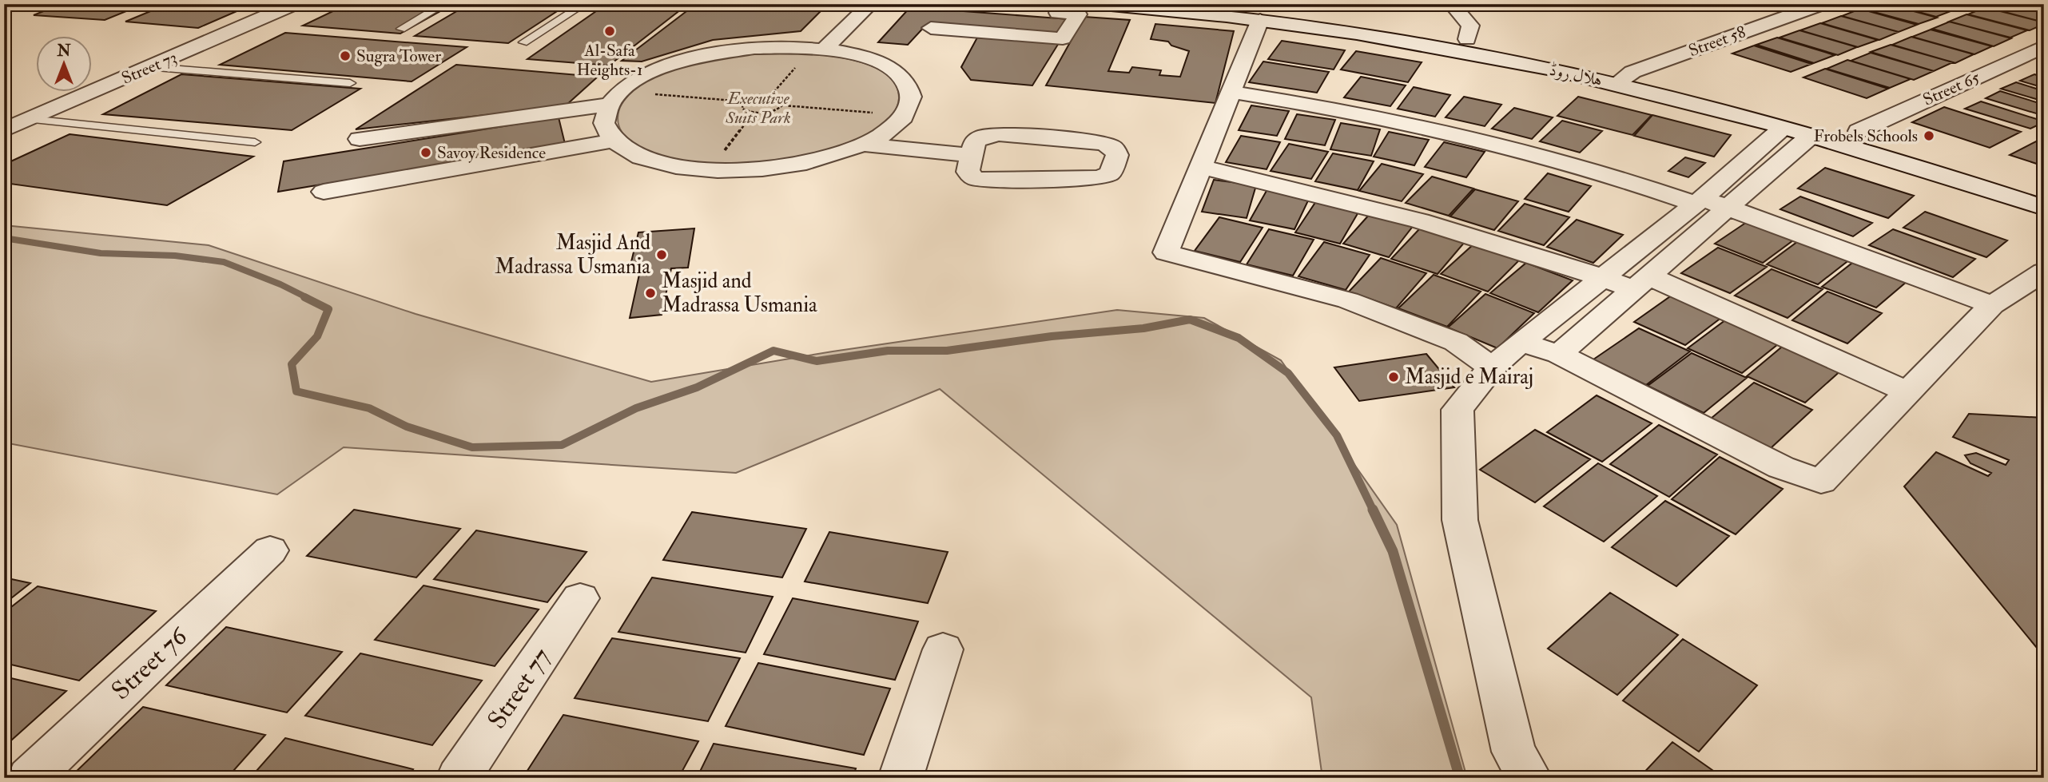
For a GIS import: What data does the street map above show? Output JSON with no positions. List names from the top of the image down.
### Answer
{
  "streets": {
    "street": [
      "Street 58",
      "Street 73",
      "ہلال روڈ",
      "Street 65",
      "Street 76",
      "Street 77"
    ]
  },
  "crossings": [
    ["Street 58", "ہلال روڈ"],
    ["ہلال روڈ", "Street 65"]
  ],
  "parks": ["Executive Suits Park"],
  "places": [
    "Al-Safa Heights-1",
    "Sugra Tower",
    "Frobels Schools",
    "Savoy Residence",
    "Masjid And Madrassa Usmania",
    "Masjid and Madrassa Usmania",
    "Masjid e Mairaj"
  ],
  "north": "top"
}
